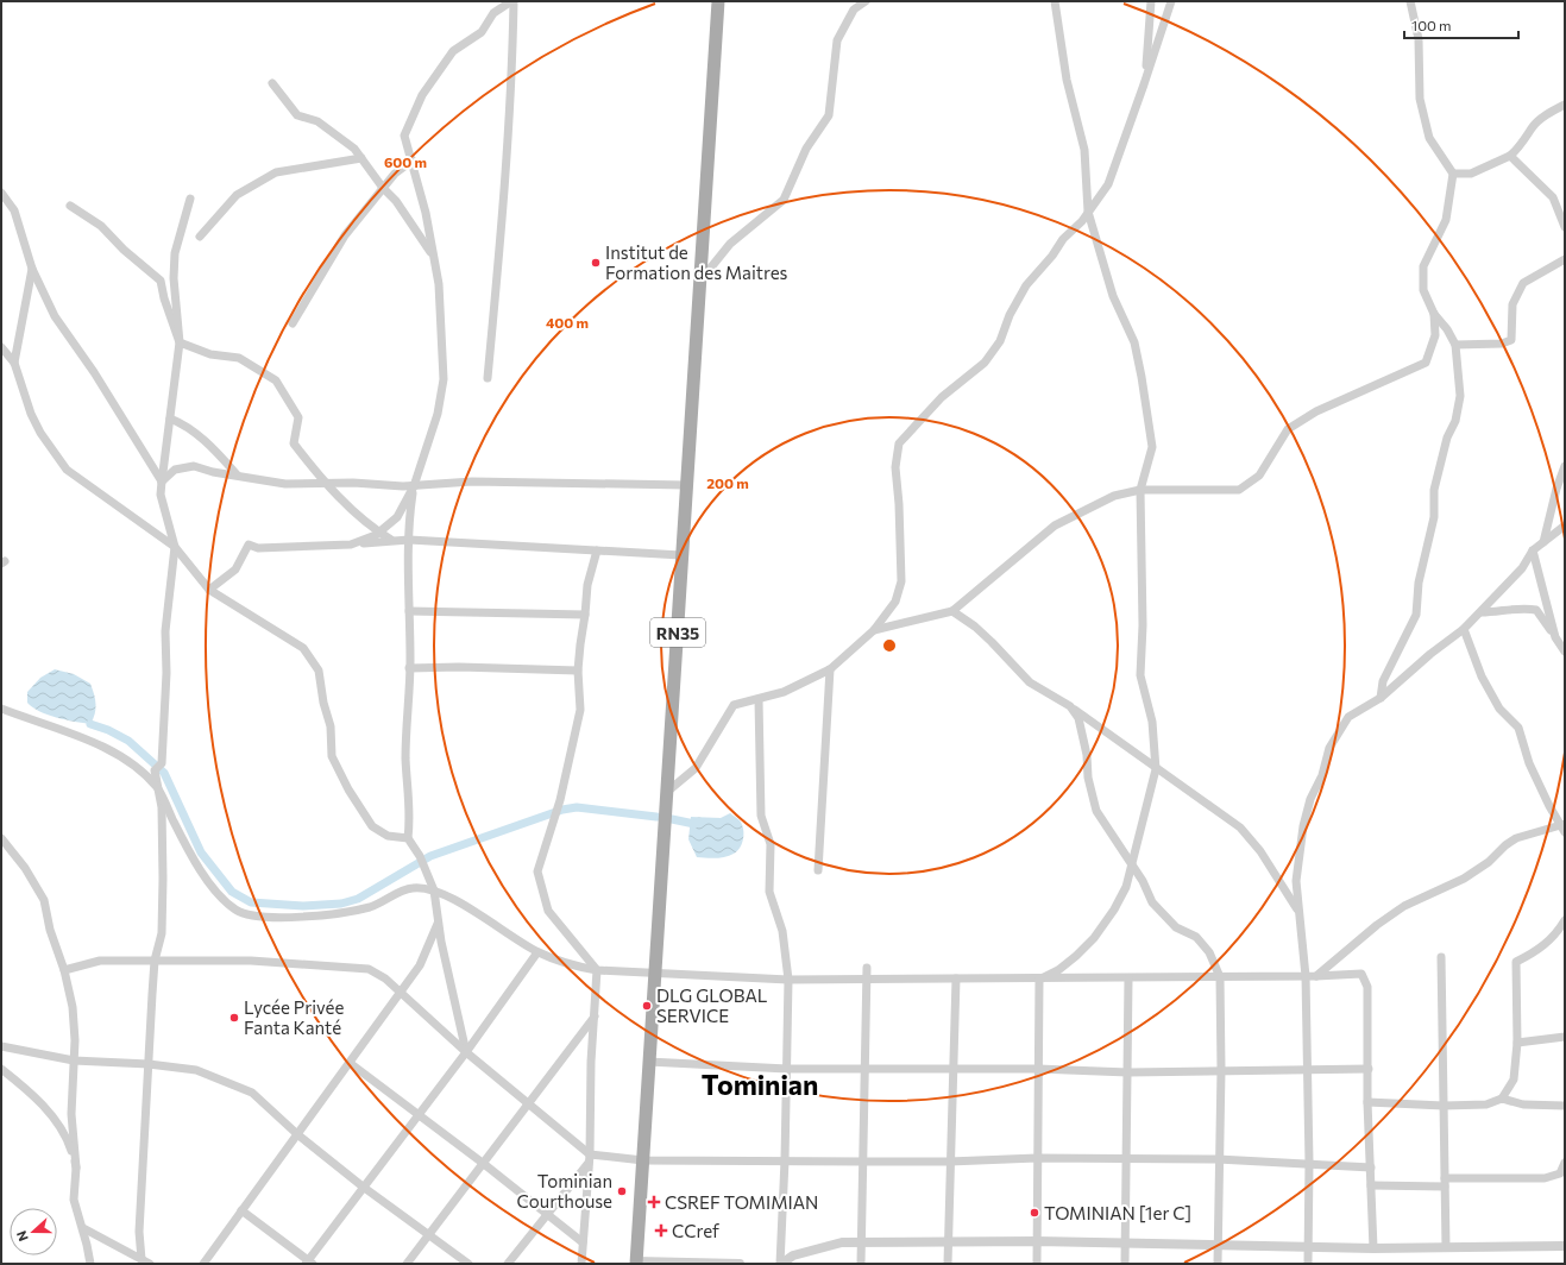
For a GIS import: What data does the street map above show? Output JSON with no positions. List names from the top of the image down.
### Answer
{
  "streets": {
    "main road": ["RN35"]
  },
  "districts": ["Tominian"],
  "places": {
    "other": [
      "Institut de Formation des Maitres",
      "DLG GLOBAL SERVICE",
      "Lycée Privée Fanta Kanté",
      "Tominian Courthouse",
      "TOMINIAN [1er C]"
    ],
    "health": ["CSREF TOMIMIAN", "CCref"]
  },
  "scale_bar": "100 m",
  "north": "left",
  "rings": ["600 m", "400 m", "200 m"]
}
